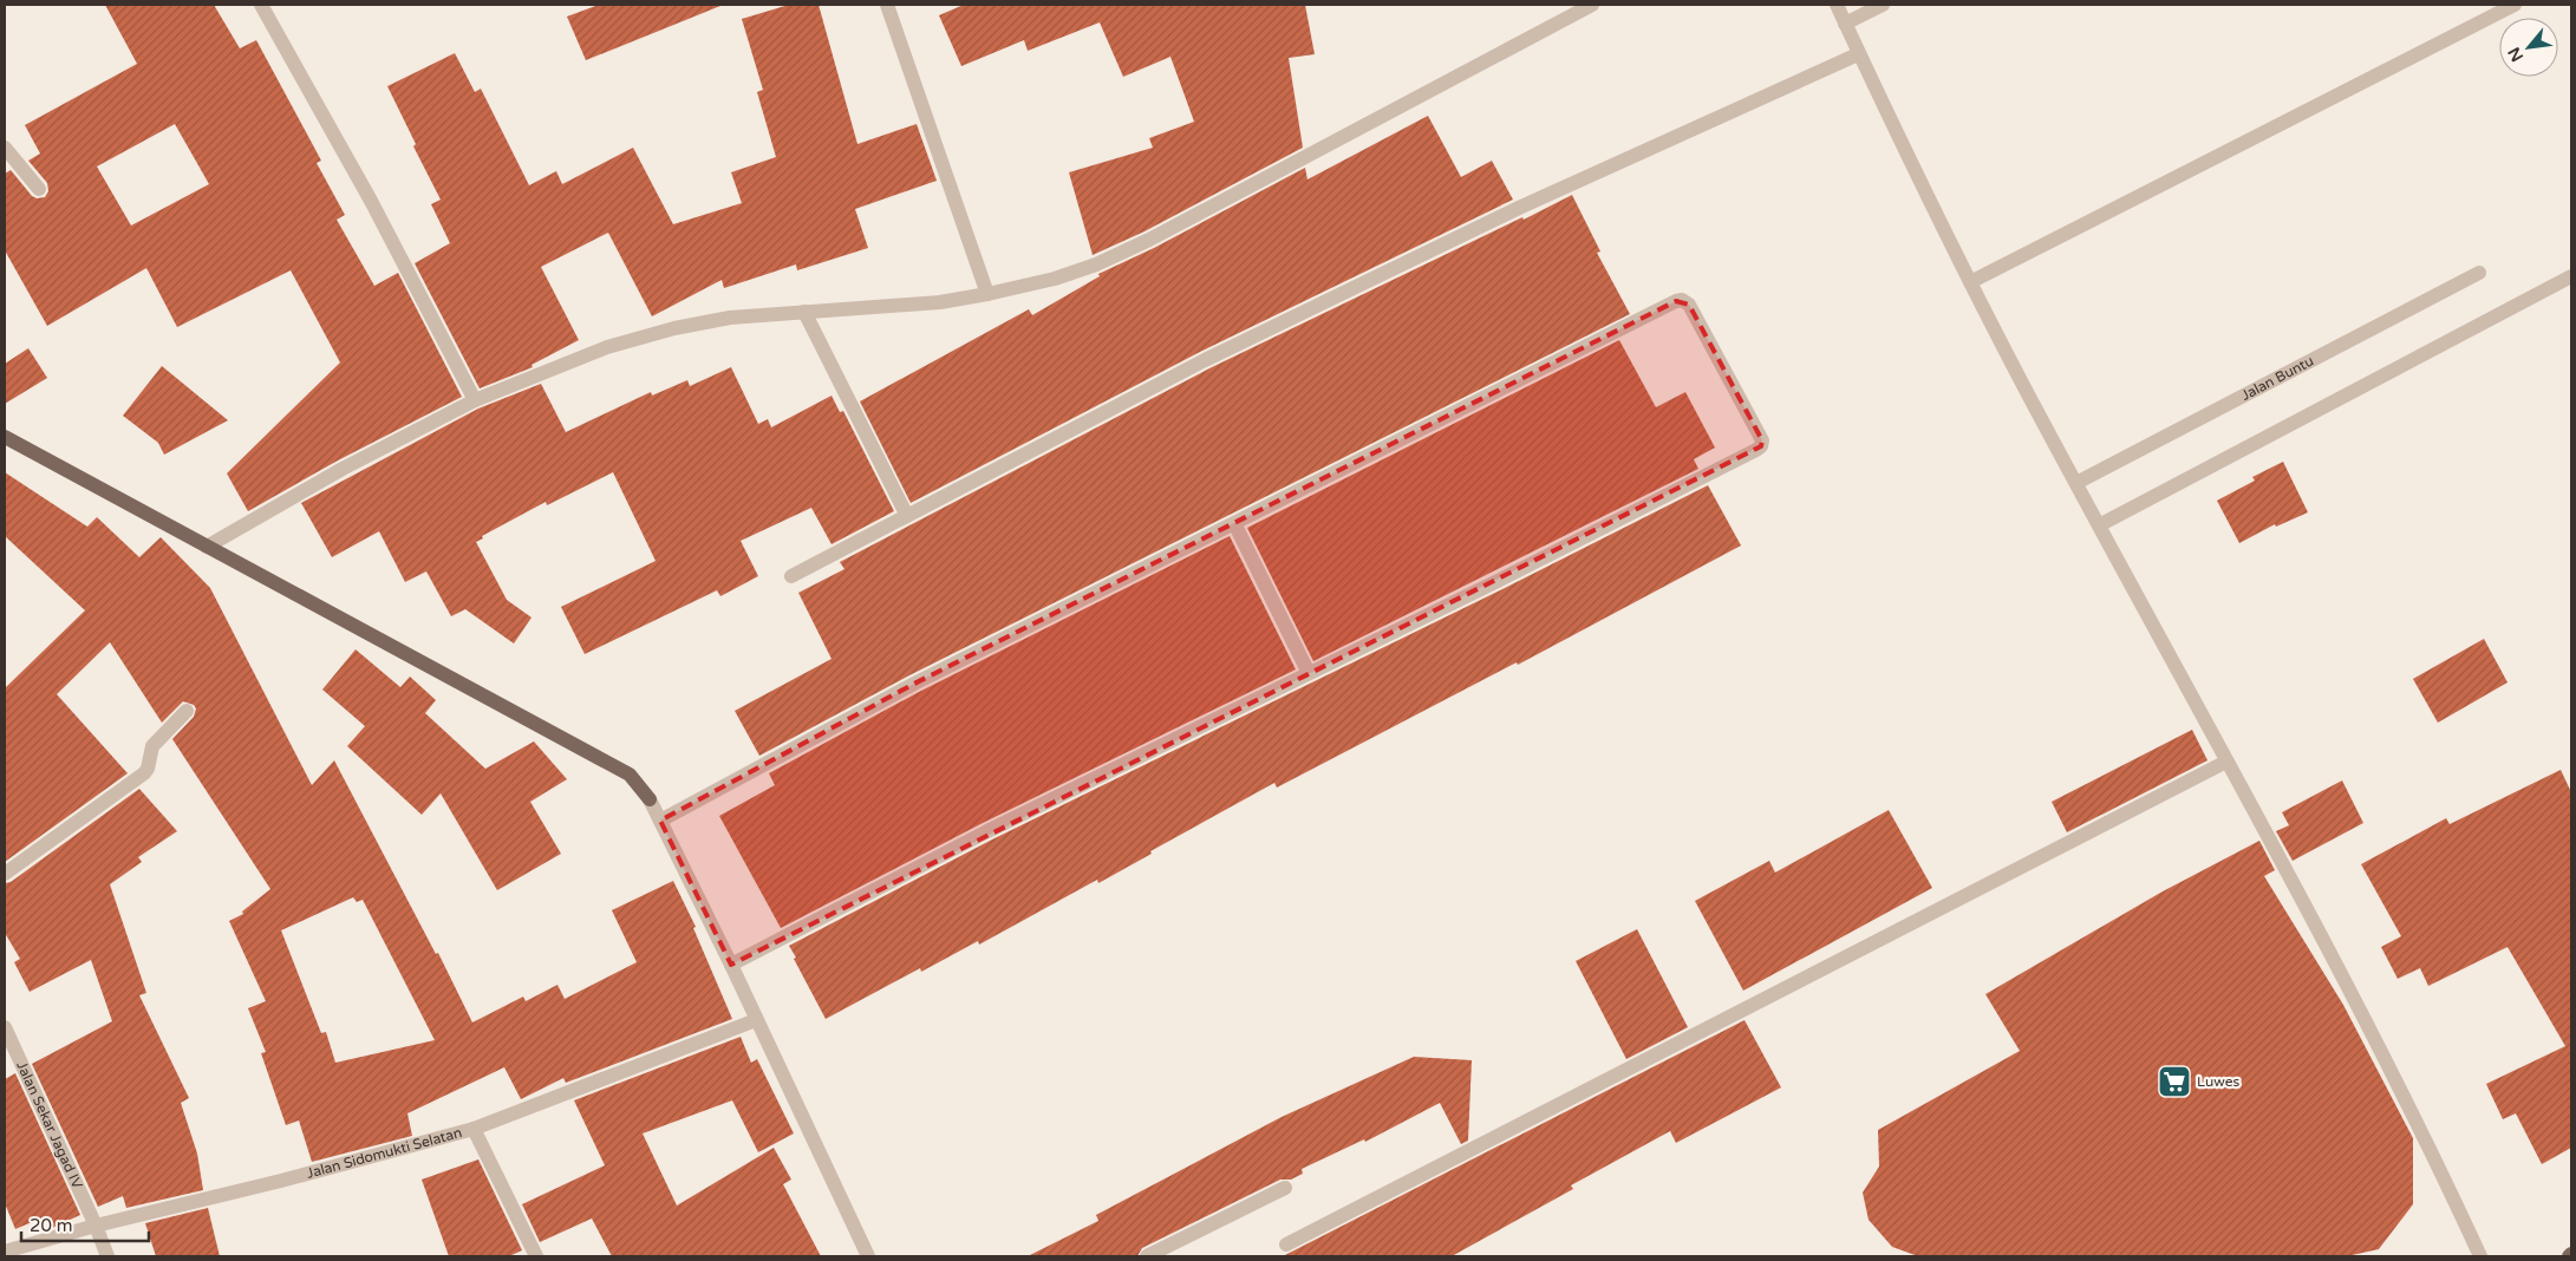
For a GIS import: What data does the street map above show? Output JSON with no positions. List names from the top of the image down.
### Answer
{
  "streets": {
    "street": ["Jalan Buntu", "Jalan Sekar Jagad IV", "Jalan Sidomukti Selatan"]
  },
  "crossings": [
    ["Jalan Sekar Jagad IV", "Jalan Sidomukti Selatan"]
  ],
  "places": {
    "supermarket": ["Luwes"]
  },
  "scale_bar": "20 m",
  "north": "bottom left"
}
